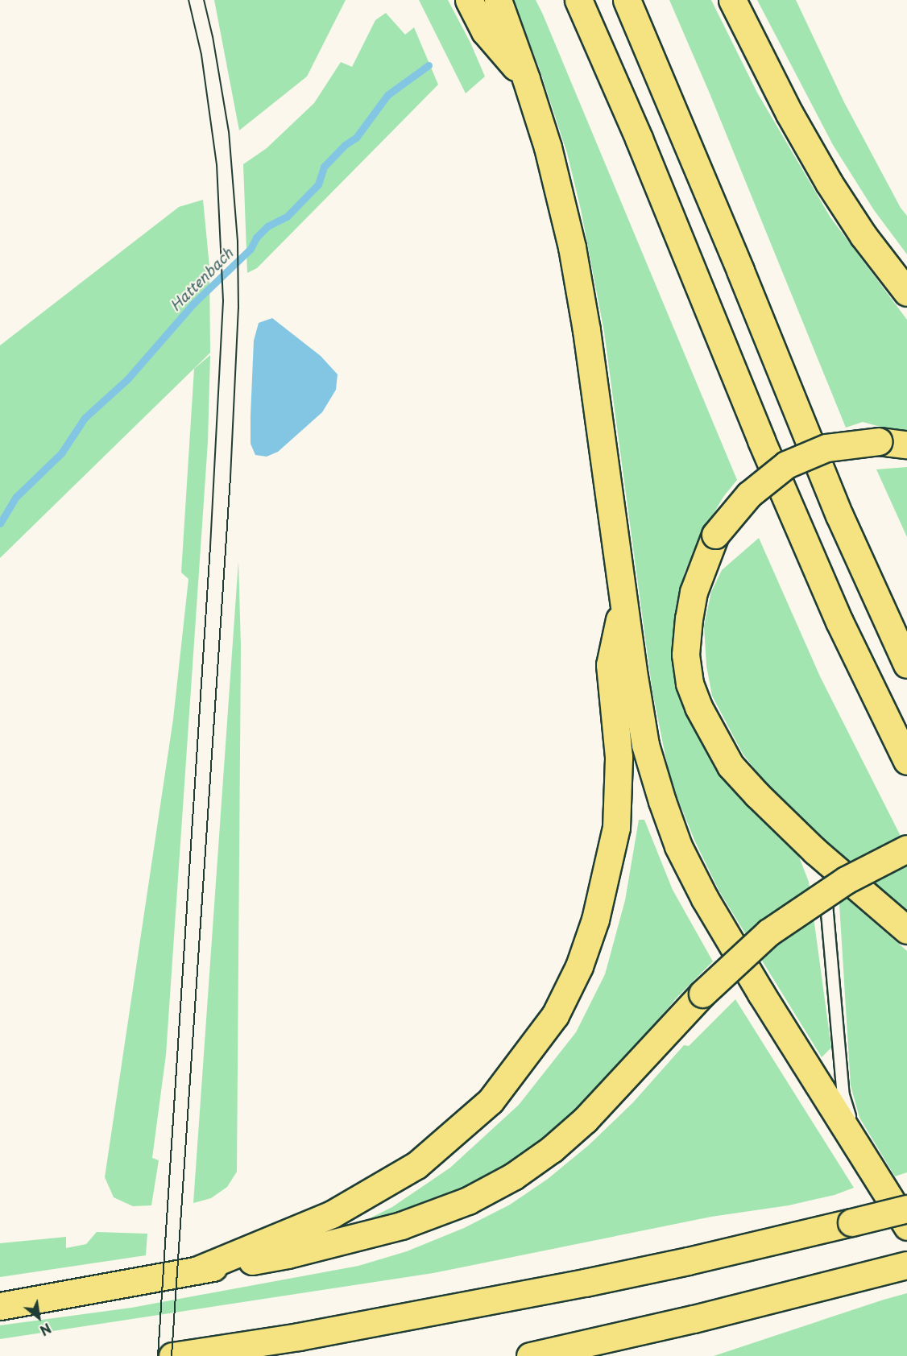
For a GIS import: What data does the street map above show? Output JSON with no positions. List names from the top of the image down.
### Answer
{
  "water": ["Hattenbach"],
  "north": "bottom right"
}
